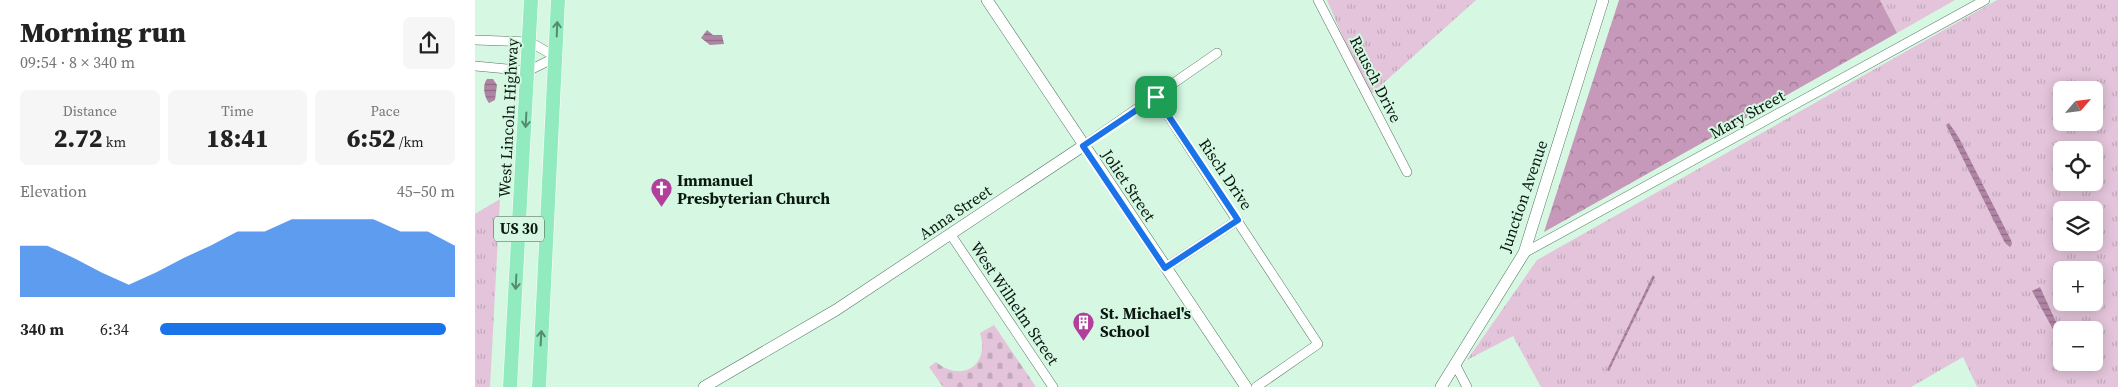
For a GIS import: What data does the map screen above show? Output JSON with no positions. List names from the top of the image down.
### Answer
{
  "streets": {
    "main road": ["West Lincoln Highway", "US 30"],
    "street": [
      "Rausch Drive",
      "Mary Street",
      "Risch Drive",
      "Joliet Street",
      "Junction Avenue",
      "Anna Street",
      "West Wilhelm Street"
    ]
  },
  "crossings": [
    ["Mary Street", "Junction Avenue"],
    ["Risch Drive", "Anna Street"],
    ["Joliet Street", "Anna Street"],
    ["Anna Street", "West Wilhelm Street"]
  ],
  "places": {
    "church": ["Immanuel Presbyterian Church"],
    "building": ["St. Michael's School"]
  },
  "north": "top right",
  "page": {
    "heading": ["Morning run", "09:54 · 8 × 340 m"],
    "map_buttons": ["+", "−"],
    "stats": [
      ["Distance", "2.72 km"],
      ["Time", "18:41"],
      ["Pace", "6:52 /km"]
    ],
    "chart": ["Elevation", "45–50 m"],
    "list": [
      {
        "name": "340 m",
        "note": "6:34"
      }
    ]
  }
}
